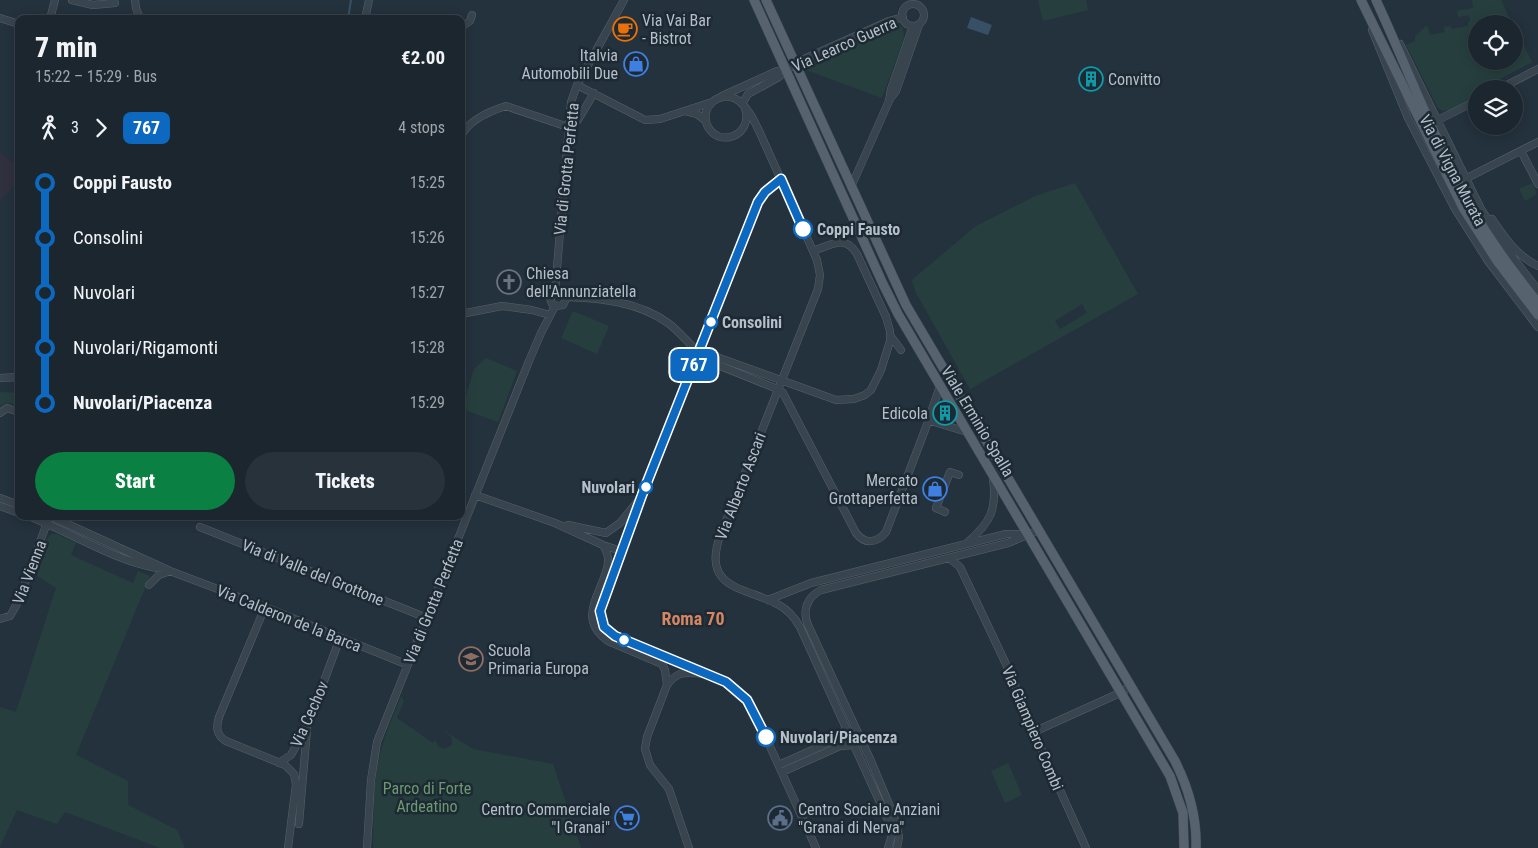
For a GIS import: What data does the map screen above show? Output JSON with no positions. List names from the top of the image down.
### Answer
{
  "streets": {
    "main road": ["Via di Vigna Murata", "Viale Erminio Spalla"],
    "street": [
      "Via Learco Guerra",
      "Via di Grotta Perfetta",
      "Via Alberto Ascari",
      "Via Vienna",
      "Via di Valle del Grottone",
      "Via Calderon de la Barca",
      "Via Cechov",
      "Via Giampiero Combi"
    ]
  },
  "crossings": [
    ["Via Learco Guerra", "Viale Erminio Spalla"],
    ["Via Learco Guerra", "Via Alberto Ascari"],
    ["Via di Grotta Perfetta", "Via di Valle del Grottone"],
    ["Via di Grotta Perfetta", "Via Calderon de la Barca"],
    ["Via Calderon de la Barca", "Via Cechov"]
  ],
  "districts": ["Roma 70"],
  "parks": ["Parco di Forte Ardeatino"],
  "places": {
    "cafe": ["Via Vai Bar - Bistrot"],
    "shop": ["Italvia Automobili Due", "Mercato Grottaperfetta"],
    "building": ["Convitto", "Edicola"],
    "other": [
      "Coppi Fausto",
      "Consolini",
      "Nuvolari",
      "Nuvolari/Piacenza"
    ],
    "church": ["Chiesa dell'Annunziatella"],
    "school or university": ["Scuola Primaria Europa"],
    "supermarket": ["Centro Commerciale \"I Granai\""],
    "public building": ["Centro Sociale Anziani \"Granai di Nerva\""]
  },
  "lines": ["bus line 767"],
  "page": {
    "on_map": "767",
    "heading": ["7 min", "15:22 – 15:29 · Bus", "€2.00"],
    "legs": ["3", "767", "4 stops"],
    "list": [
      {
        "name": "Coppi Fausto",
        "value": "15:25"
      },
      {
        "name": "Consolini",
        "value": "15:26"
      },
      {
        "name": "Nuvolari",
        "value": "15:27"
      },
      {
        "name": "Nuvolari/Rigamonti",
        "value": "15:28"
      },
      {
        "name": "Nuvolari/Piacenza",
        "value": "15:29"
      }
    ],
    "buttons": ["Start", "Tickets"]
  }
}
